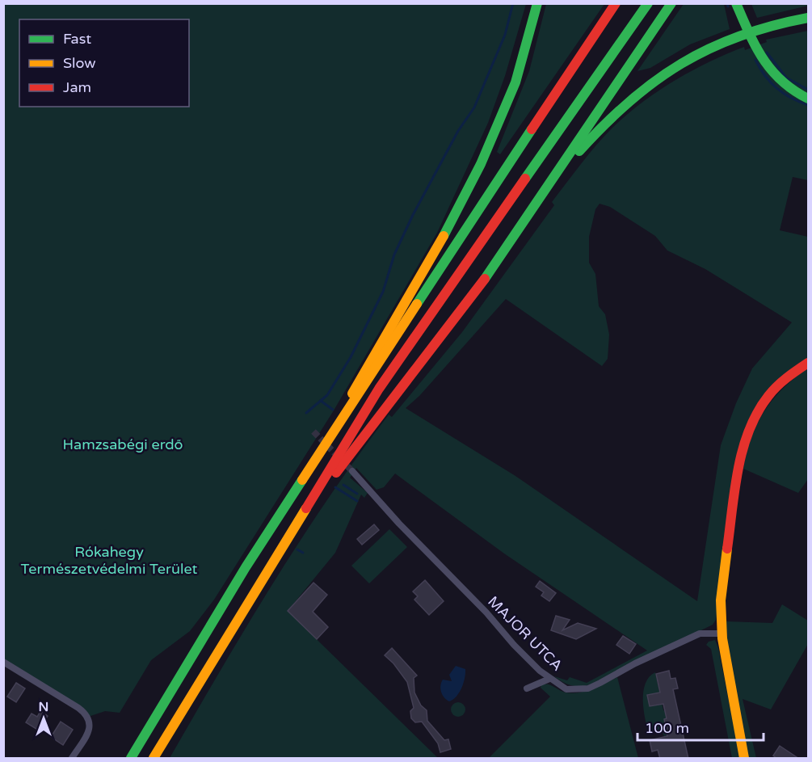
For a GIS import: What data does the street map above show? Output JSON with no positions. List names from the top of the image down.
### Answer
{
  "streets": {
    "street": ["MAJOR UTCA"]
  },
  "parks": ["Hamzsabégi erdő", "Rókahegy Természetvédelmi Terület"],
  "legend": ["Fast", "Slow", "Jam"],
  "scale_bar": "100 m",
  "north": "top"
}
